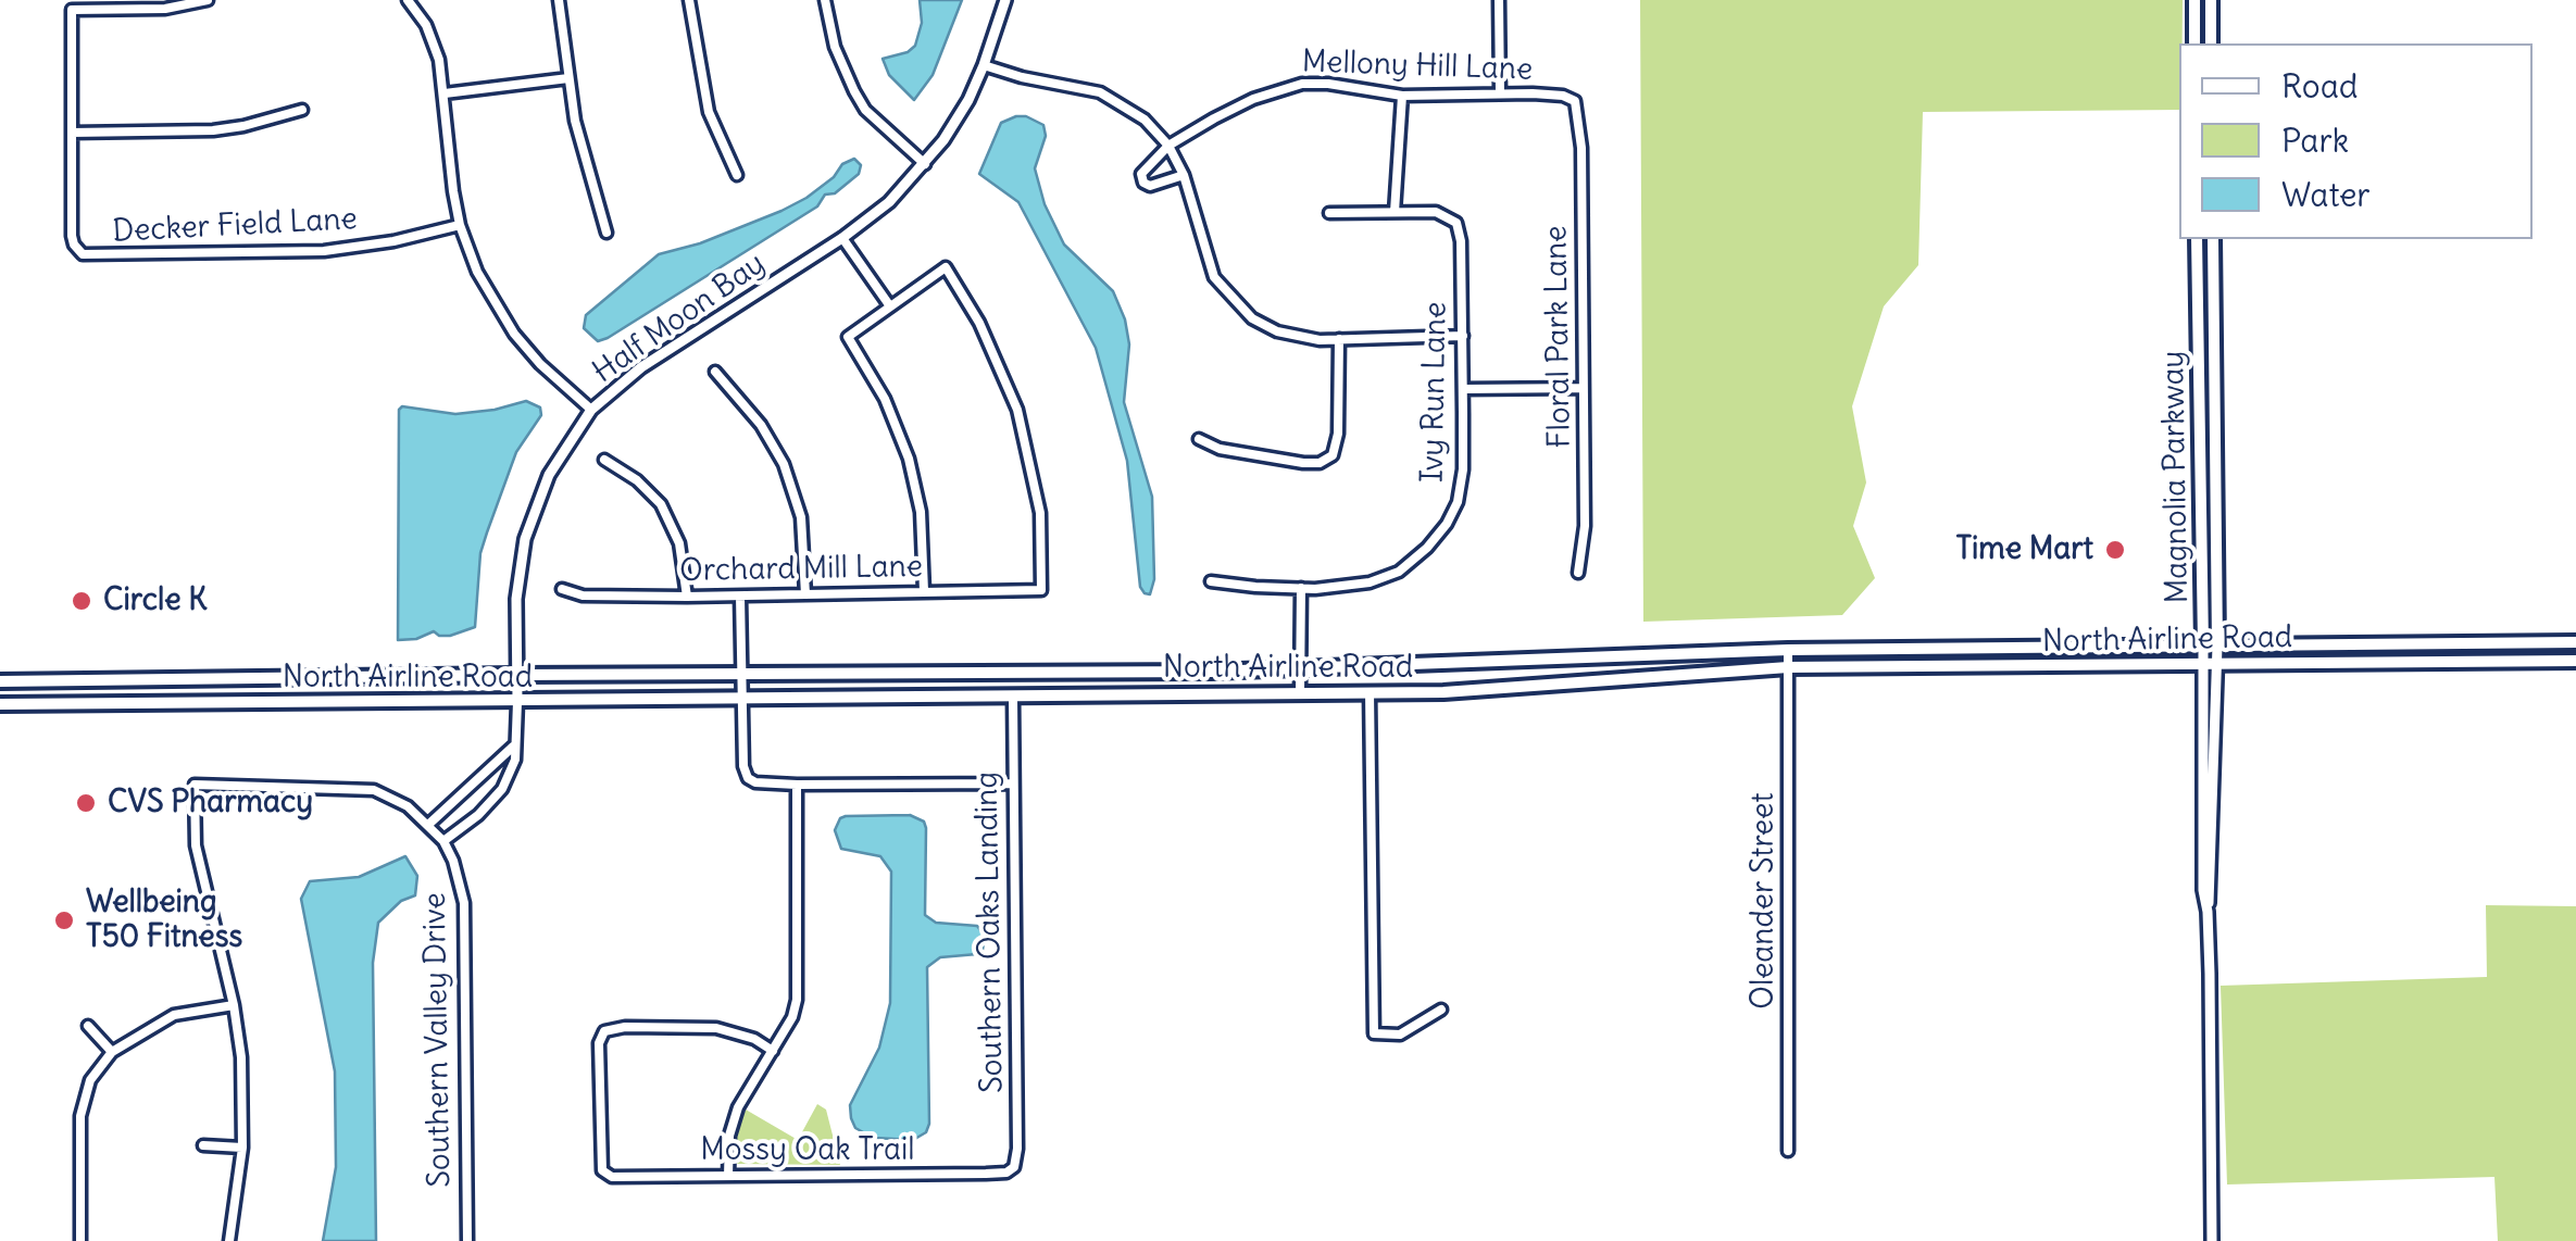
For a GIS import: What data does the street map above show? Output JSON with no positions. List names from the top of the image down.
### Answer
{
  "streets": {
    "main road": ["Magnolia Parkway", "North Airline Road"],
    "street": [
      "Mellony Hill Lane",
      "Decker Field Lane",
      "Half Moon Bay",
      "Floral Park Lane",
      "Ivy Run Lane",
      "Orchard Mill Lane",
      "Oleander Street",
      "Southern Oaks Landing",
      "Southern Valley Drive",
      "Mossy Oak Trail"
    ]
  },
  "crossings": [
    ["Mellony Hill Lane", "Floral Park Lane"],
    ["Half Moon Bay", "North Airline Road"],
    ["Half Moon Bay", "Southern Valley Drive"],
    ["Magnolia Parkway", "North Airline Road"],
    ["North Airline Road", "Oleander Street"],
    ["North Airline Road", "Southern Oaks Landing"],
    ["Southern Oaks Landing", "Mossy Oak Trail"]
  ],
  "places": [
    "Time Mart",
    "Circle K",
    "CVS Pharmacy",
    "Wellbeing T50 Fitness"
  ],
  "legend": ["Road", "Park", "Water"]
}
